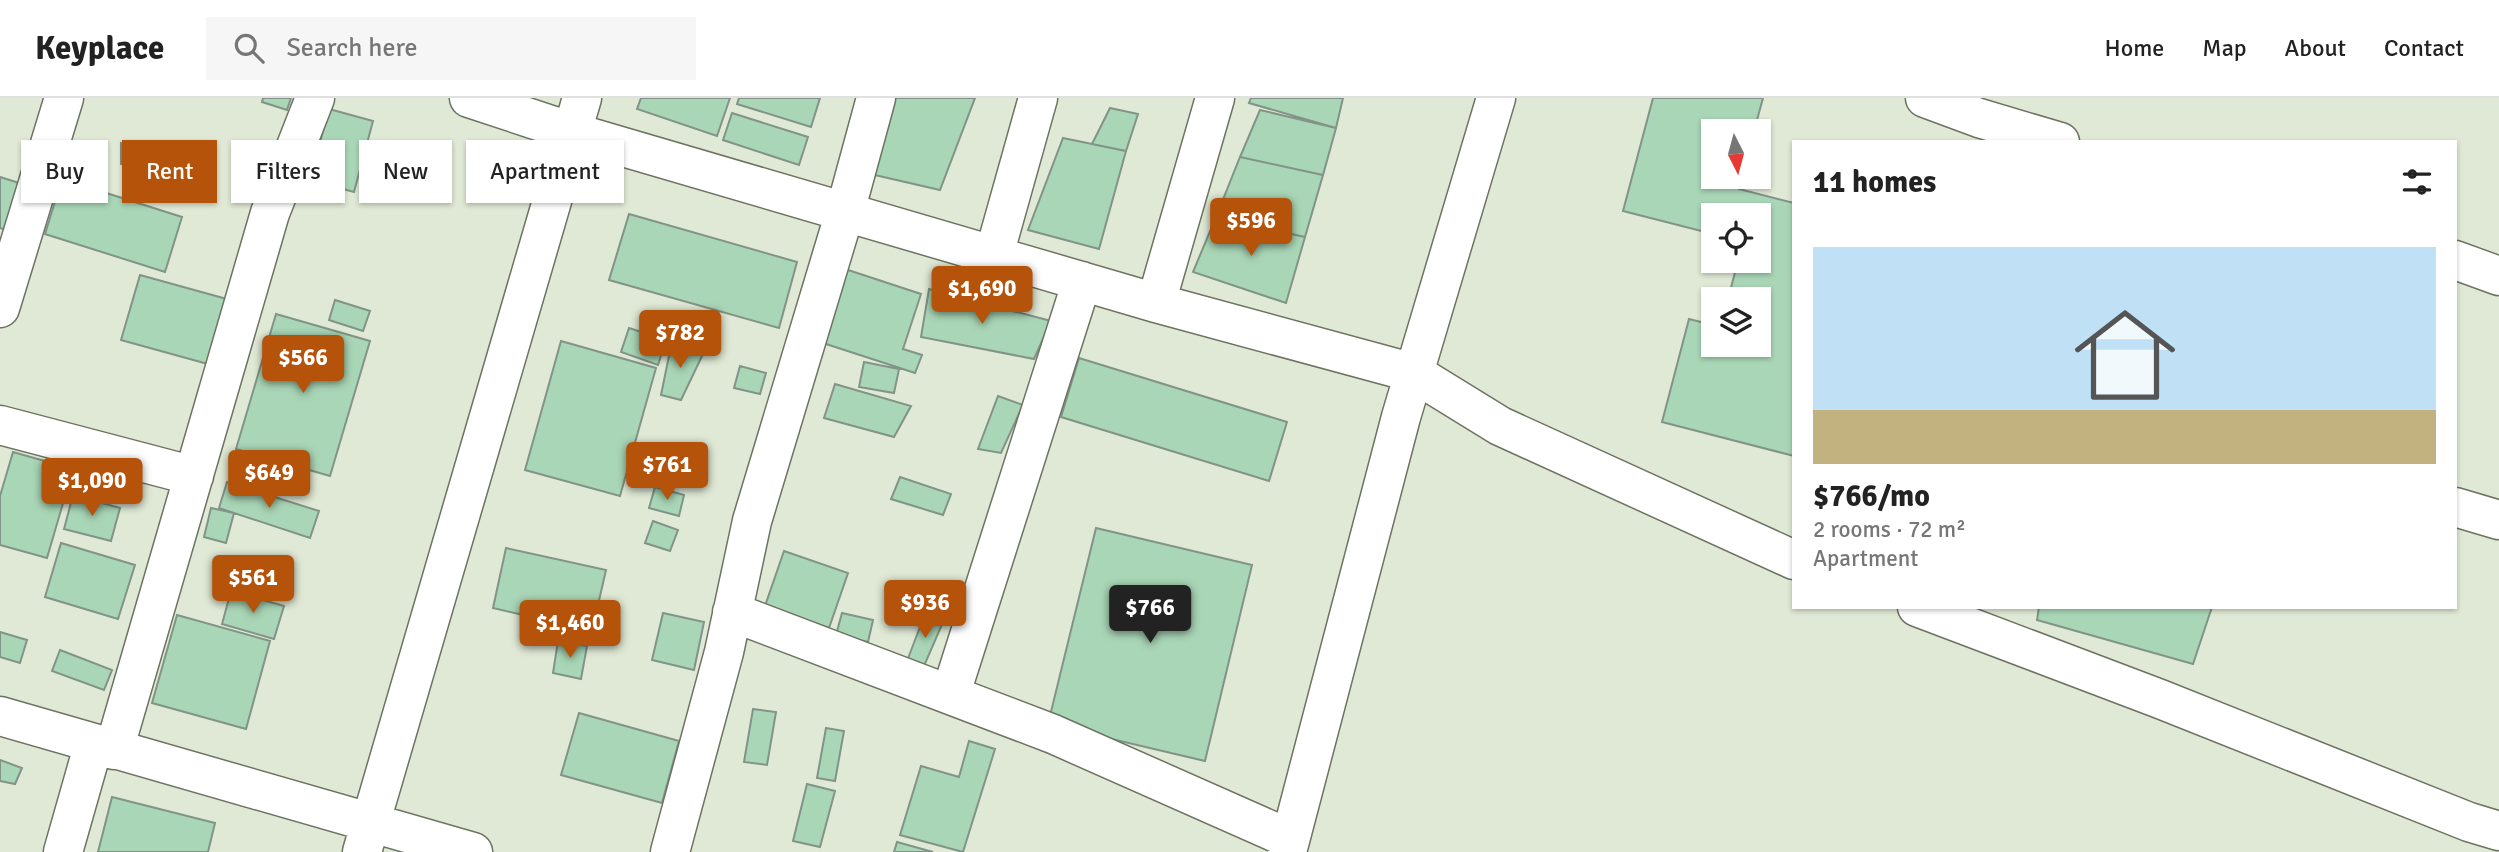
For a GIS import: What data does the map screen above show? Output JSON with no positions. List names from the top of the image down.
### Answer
{
  "north": "bottom",
  "page": {
    "header": "Keyplace",
    "search": "Search here",
    "nav": [
      "Home",
      "Map",
      "About",
      "Contact"
    ],
    "chip": [
      "Buy",
      "Rent",
      "Filters",
      "New",
      "Apartment"
    ],
    "heading": "11 homes",
    "price": [
      "$596",
      "$1,690",
      "$782",
      "$566",
      "$761",
      "$649",
      "$1,090",
      "$561",
      "$936",
      "$766",
      "$1,460"
    ],
    "list": [
      {
        "name": "$766/mo",
        "note": "2 rooms · 72 m² · Apartment"
      }
    ]
  }
}
